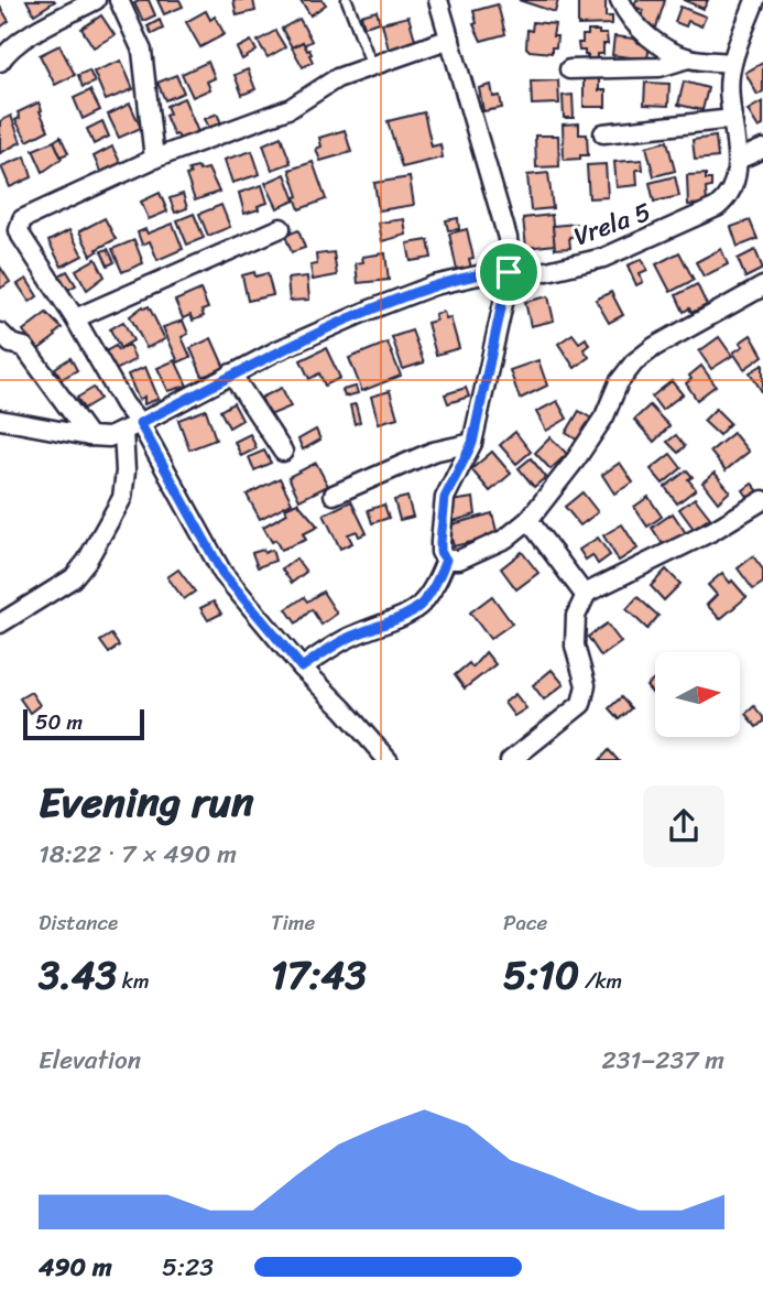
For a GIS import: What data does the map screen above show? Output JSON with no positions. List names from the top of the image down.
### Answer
{
  "streets": {
    "street": ["Vrela 5"]
  },
  "scale_bar": "50 m",
  "north": "right",
  "page": {
    "scale": "50 m",
    "heading": ["Evening run", "18:22 · 7 × 490 m"],
    "stats": [
      ["Distance", "3.43 km"],
      ["Time", "17:43"],
      ["Pace", "5:10 /km"]
    ],
    "chart": ["Elevation", "231–237 m"],
    "list": [
      {
        "name": "490 m",
        "note": "5:23"
      }
    ]
  }
}
